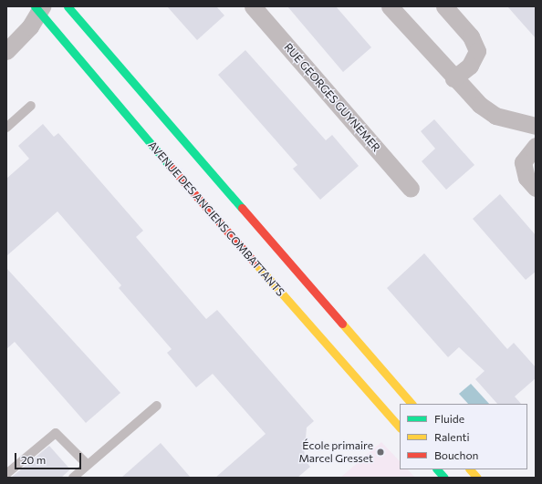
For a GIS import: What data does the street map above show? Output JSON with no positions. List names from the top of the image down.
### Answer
{
  "streets": {
    "main road": ["AVENUE DES ANCIENS COMBATTANTS"],
    "street": ["RUE GEORGES GUYNEMER"]
  },
  "places": ["École primaire Marcel Gresset"],
  "legend": ["Fluide", "Ralenti", "Bouchon"],
  "scale_bar": "20 m"
}
